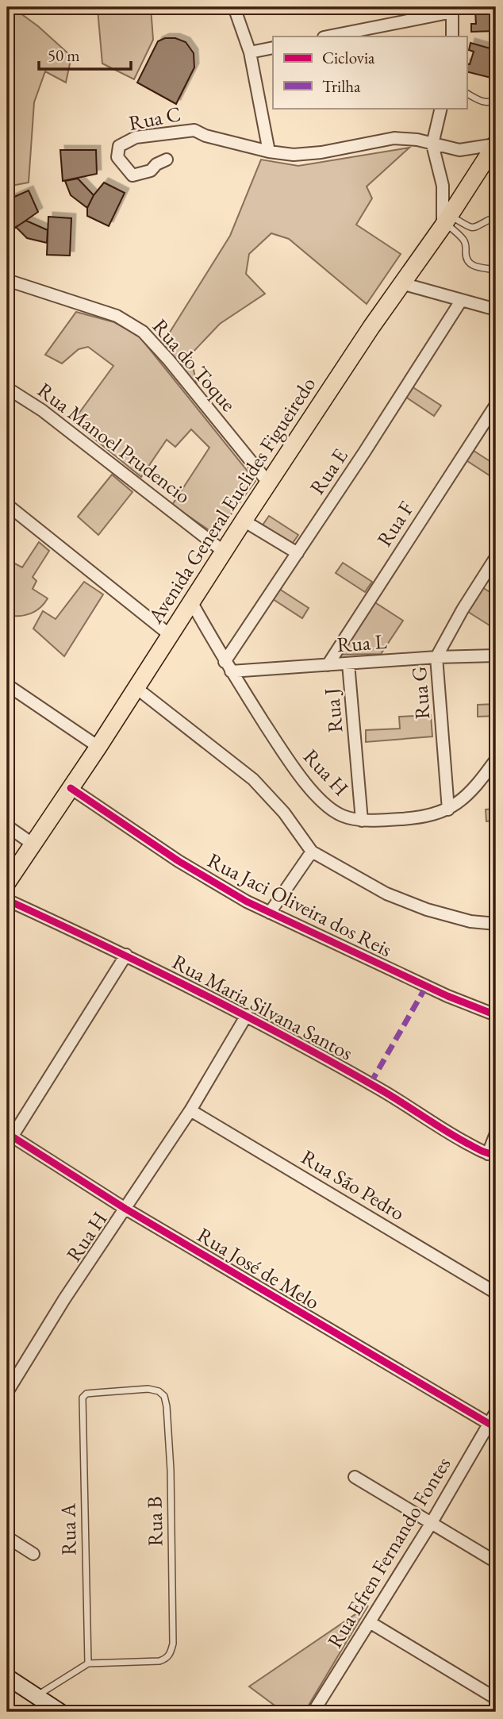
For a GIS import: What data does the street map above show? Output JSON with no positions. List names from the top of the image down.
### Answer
{
  "streets": {
    "main road": ["Avenida General Euclides Figueiredo"],
    "street": [
      "Rua C",
      "Rua do Toque",
      "Rua Manoel Prudencio",
      "Rua E",
      "Rua F",
      "Rua L",
      "Rua G",
      "Rua J",
      "Rua H",
      "Rua Jaci Oliveira dos Reis",
      "Rua Maria Silvana Santos",
      "Rua São Pedro",
      "Rua José de Melo",
      "Rua Efren Fernando Fontes"
    ],
    "lane": ["Rua B", "Rua A"]
  },
  "crossings": [
    ["Rua C", "Avenida General Euclides Figueiredo"],
    ["Rua do Toque", "Avenida General Euclides Figueiredo"],
    ["Rua Manoel Prudencio", "Avenida General Euclides Figueiredo"],
    ["Rua E", "Rua L"],
    ["Rua E", "Rua H"],
    ["Avenida General Euclides Figueiredo", "Rua H"],
    ["Avenida General Euclides Figueiredo", "Rua Jaci Oliveira dos Reis"],
    ["Rua F", "Rua L"],
    ["Rua L", "Rua G"],
    ["Rua L", "Rua J"],
    ["Rua L", "Rua H"],
    ["Rua G", "Rua H"],
    ["Rua J", "Rua H"],
    ["Rua H", "Rua Maria Silvana Santos"],
    ["Rua H", "Rua São Pedro"],
    ["Rua H", "Rua José de Melo"],
    ["Rua José de Melo", "Rua Efren Fernando Fontes"],
    ["Rua B", "Rua A"]
  ],
  "legend": ["Ciclovia", "Trilha"],
  "scale_bar": "50 m"
}
